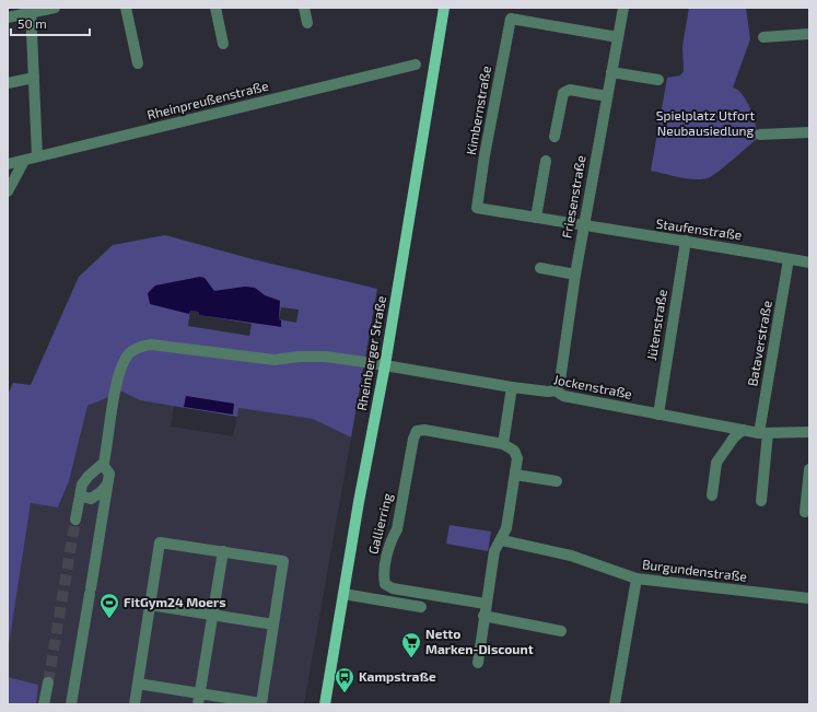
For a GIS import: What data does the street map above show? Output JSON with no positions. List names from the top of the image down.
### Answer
{
  "streets": {
    "main road": ["Rheinberger Straße"],
    "street": [
      "Rheinpreußenstraße",
      "Kimbernstraße",
      "Friesenstraße",
      "Staufenstraße",
      "Jütenstraße",
      "Bataverstraße",
      "Jockenstraße",
      "Gallierring",
      "Burgundenstraße"
    ]
  },
  "crossings": [
    ["Kimbernstraße", "Friesenstraße"],
    ["Kimbernstraße", "Staufenstraße"],
    ["Friesenstraße", "Staufenstraße"],
    ["Friesenstraße", "Jockenstraße"],
    ["Staufenstraße", "Jütenstraße"],
    ["Staufenstraße", "Bataverstraße"],
    ["Jütenstraße", "Jockenstraße"],
    ["Bataverstraße", "Jockenstraße"],
    ["Rheinberger Straße", "Jockenstraße"]
  ],
  "parks": ["Spielplatz Utfort Neubausiedlung"],
  "places": {
    "sports": ["FitGym24 Moers"],
    "supermarket": ["Netto Marken-Discount"],
    "bus stop": ["Kampstraße"]
  },
  "scale_bar": "50 m"
}
